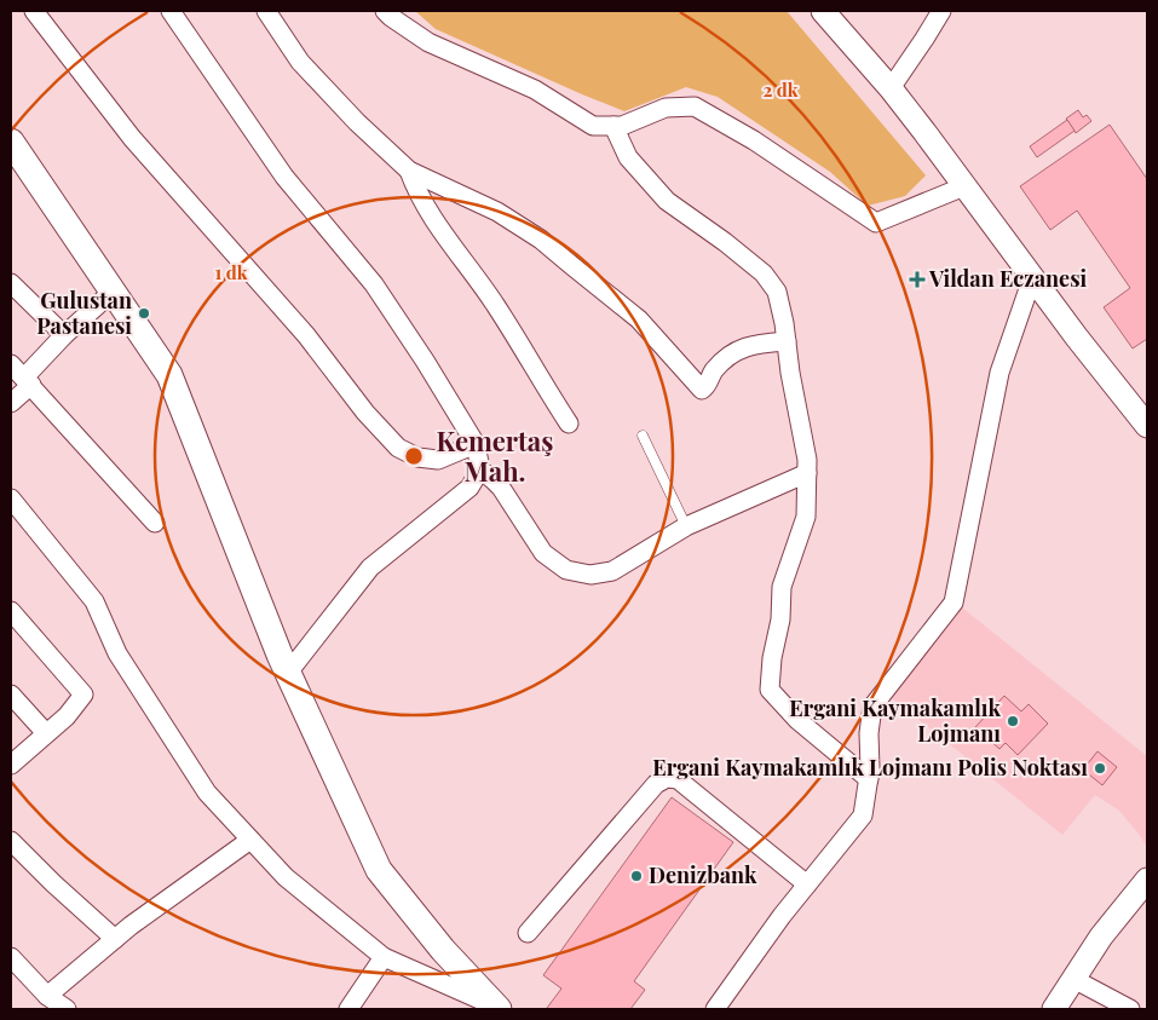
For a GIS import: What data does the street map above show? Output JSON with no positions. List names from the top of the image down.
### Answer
{
  "districts": ["Kemertaş Mah."],
  "places": {
    "health": ["Vildan Eczanesi"],
    "other": [
      "Gulustan Pastanesi",
      "Ergani Kaymakamlık Lojmanı",
      "Ergani Kaymakamlık Lojmanı Polis Noktası",
      "Denizbank"
    ]
  },
  "rings": ["2 dk", "1 dk"]
}
